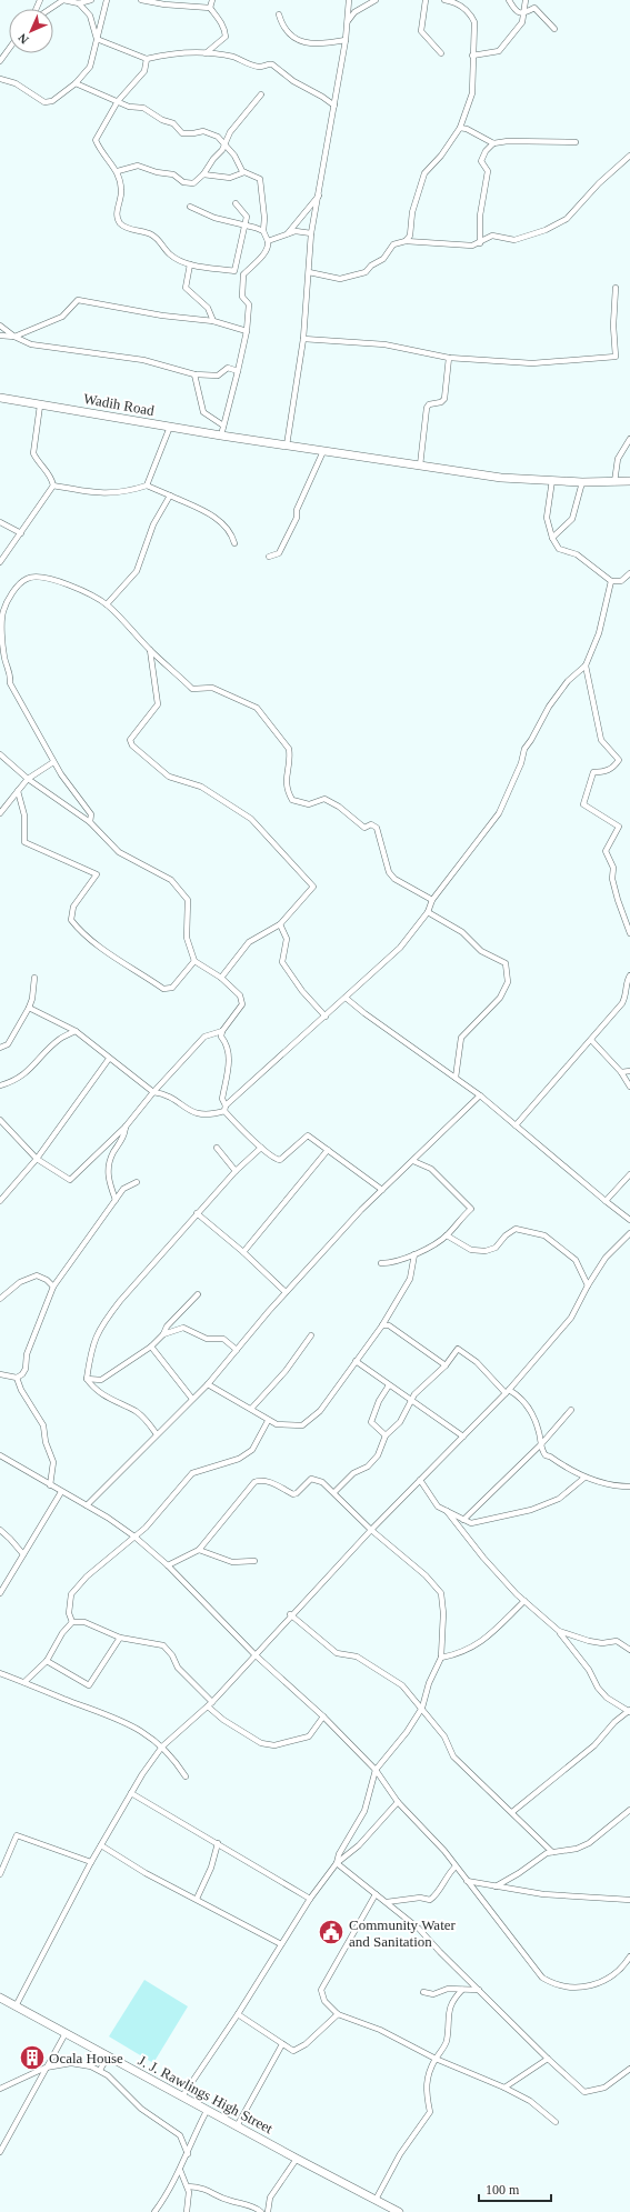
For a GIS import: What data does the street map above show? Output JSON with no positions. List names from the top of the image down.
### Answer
{
  "streets": {
    "street": ["Wadih Road", "J. J. Rawlings High Street"]
  },
  "places": {
    "public building": ["Community Water and Sanitation"],
    "building": ["Ocala House"]
  },
  "scale_bar": "100 m",
  "north": "bottom left"
}
